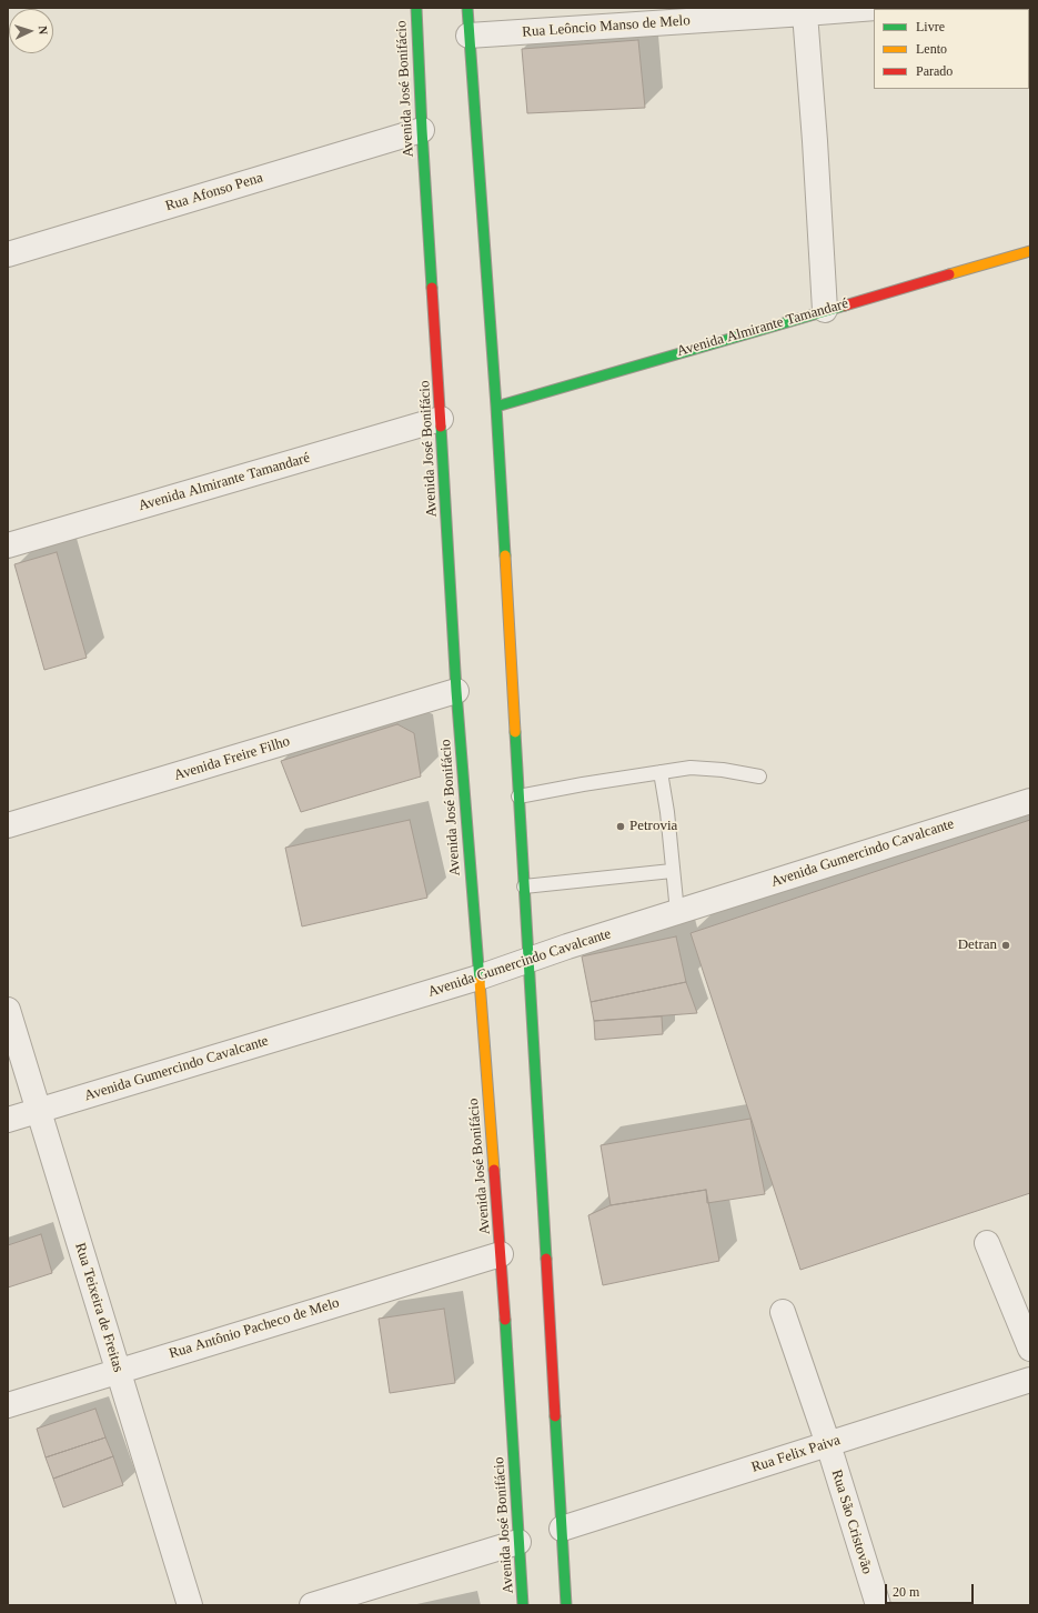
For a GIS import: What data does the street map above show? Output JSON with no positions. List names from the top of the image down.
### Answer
{
  "streets": {
    "main road": ["Avenida José Bonifácio", "Avenida Almirante Tamandaré"],
    "street": [
      "Rua Leôncio Manso de Melo",
      "Rua Afonso Pena",
      "Avenida Freire Filho",
      "Avenida Gumercindo Cavalcante",
      "Rua Teixeira de Freitas",
      "Rua Antônio Pacheco de Melo",
      "Rua Felix Paiva",
      "Rua São Cristovão"
    ]
  },
  "crossings": [
    ["Avenida José Bonifácio", "Rua Afonso Pena"],
    ["Avenida José Bonifácio", "Avenida Almirante Tamandaré"],
    ["Avenida José Bonifácio", "Avenida Freire Filho"],
    ["Avenida José Bonifácio", "Avenida Gumercindo Cavalcante"],
    ["Avenida José Bonifácio", "Rua Antônio Pacheco de Melo"],
    ["Avenida Gumercindo Cavalcante", "Rua Teixeira de Freitas"],
    ["Rua Teixeira de Freitas", "Rua Antônio Pacheco de Melo"],
    ["Rua Felix Paiva", "Rua São Cristovão"]
  ],
  "places": ["Petrovia", "Detran"],
  "legend": ["Livre", "Lento", "Parado"],
  "scale_bar": "20 m",
  "north": "right"
}
